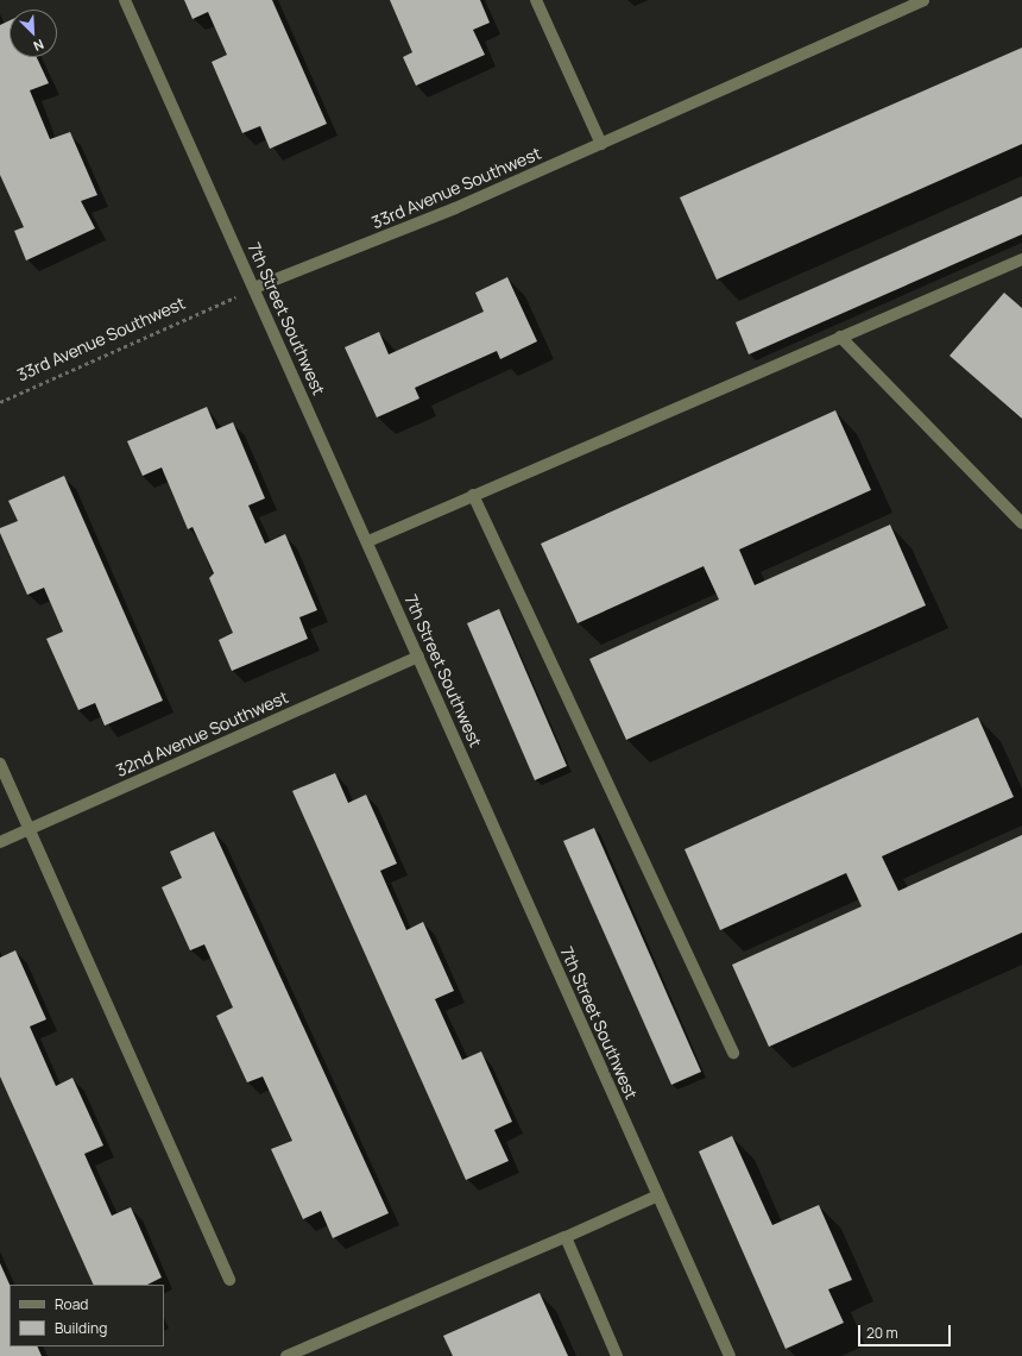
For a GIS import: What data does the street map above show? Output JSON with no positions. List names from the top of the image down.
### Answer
{
  "streets": {
    "street": ["33rd Avenue Southwest", "7th Street Southwest", "32nd Avenue Southwest"]
  },
  "crossings": [
    ["33rd Avenue Southwest", "7th Street Southwest"],
    ["7th Street Southwest", "32nd Avenue Southwest"]
  ],
  "legend": ["Road", "Building"],
  "scale_bar": "20 m",
  "north": "bottom right"
}
